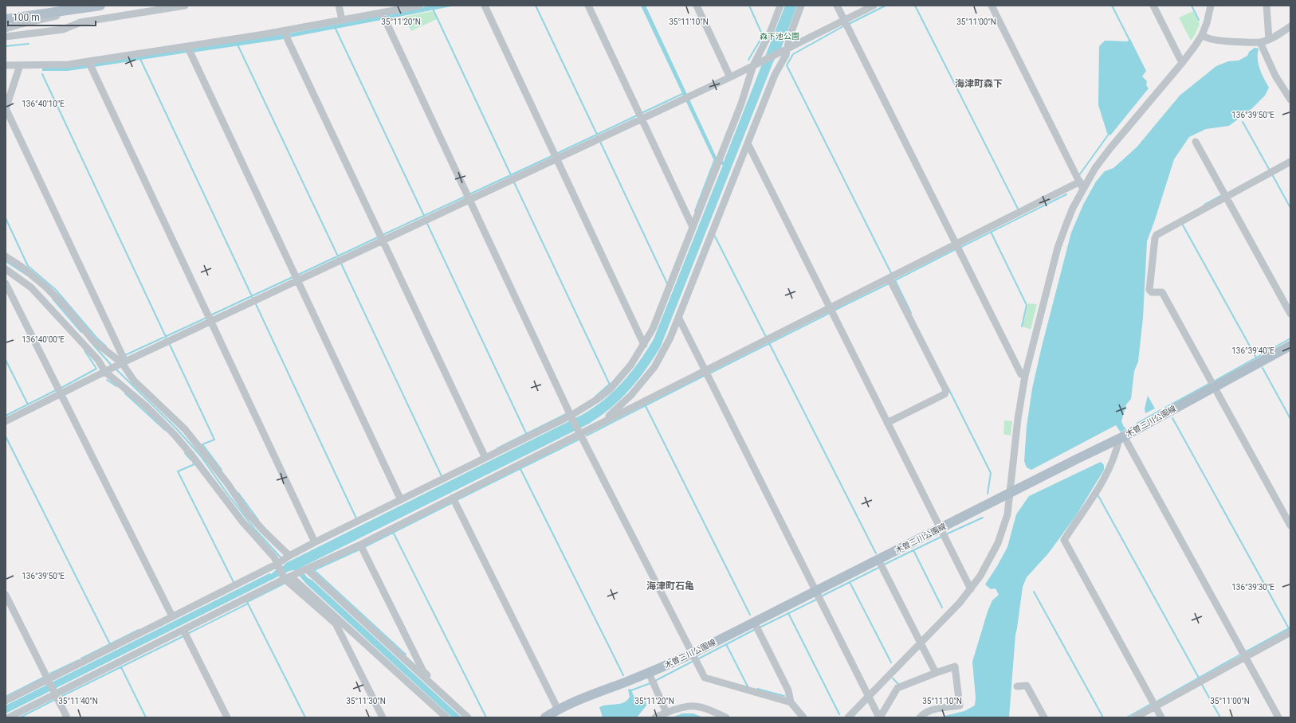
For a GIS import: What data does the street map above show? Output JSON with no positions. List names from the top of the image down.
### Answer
{
  "streets": {
    "main road": ["木曽三川公園線"]
  },
  "districts": ["海津町森下", "海津町石亀"],
  "parks": ["森下池公園"],
  "scale_bar": "100 m",
  "coordinates": [
    "35°11'20\"N",
    "35°11'10\"N",
    "35°11'00\"N",
    "136°40'10\"E",
    "136°39'50\"E",
    "136°40'00\"E",
    "136°39'40\"E",
    "136°39'30\"E",
    "35°11'40\"N",
    "35°11'30\"N"
  ]
}
